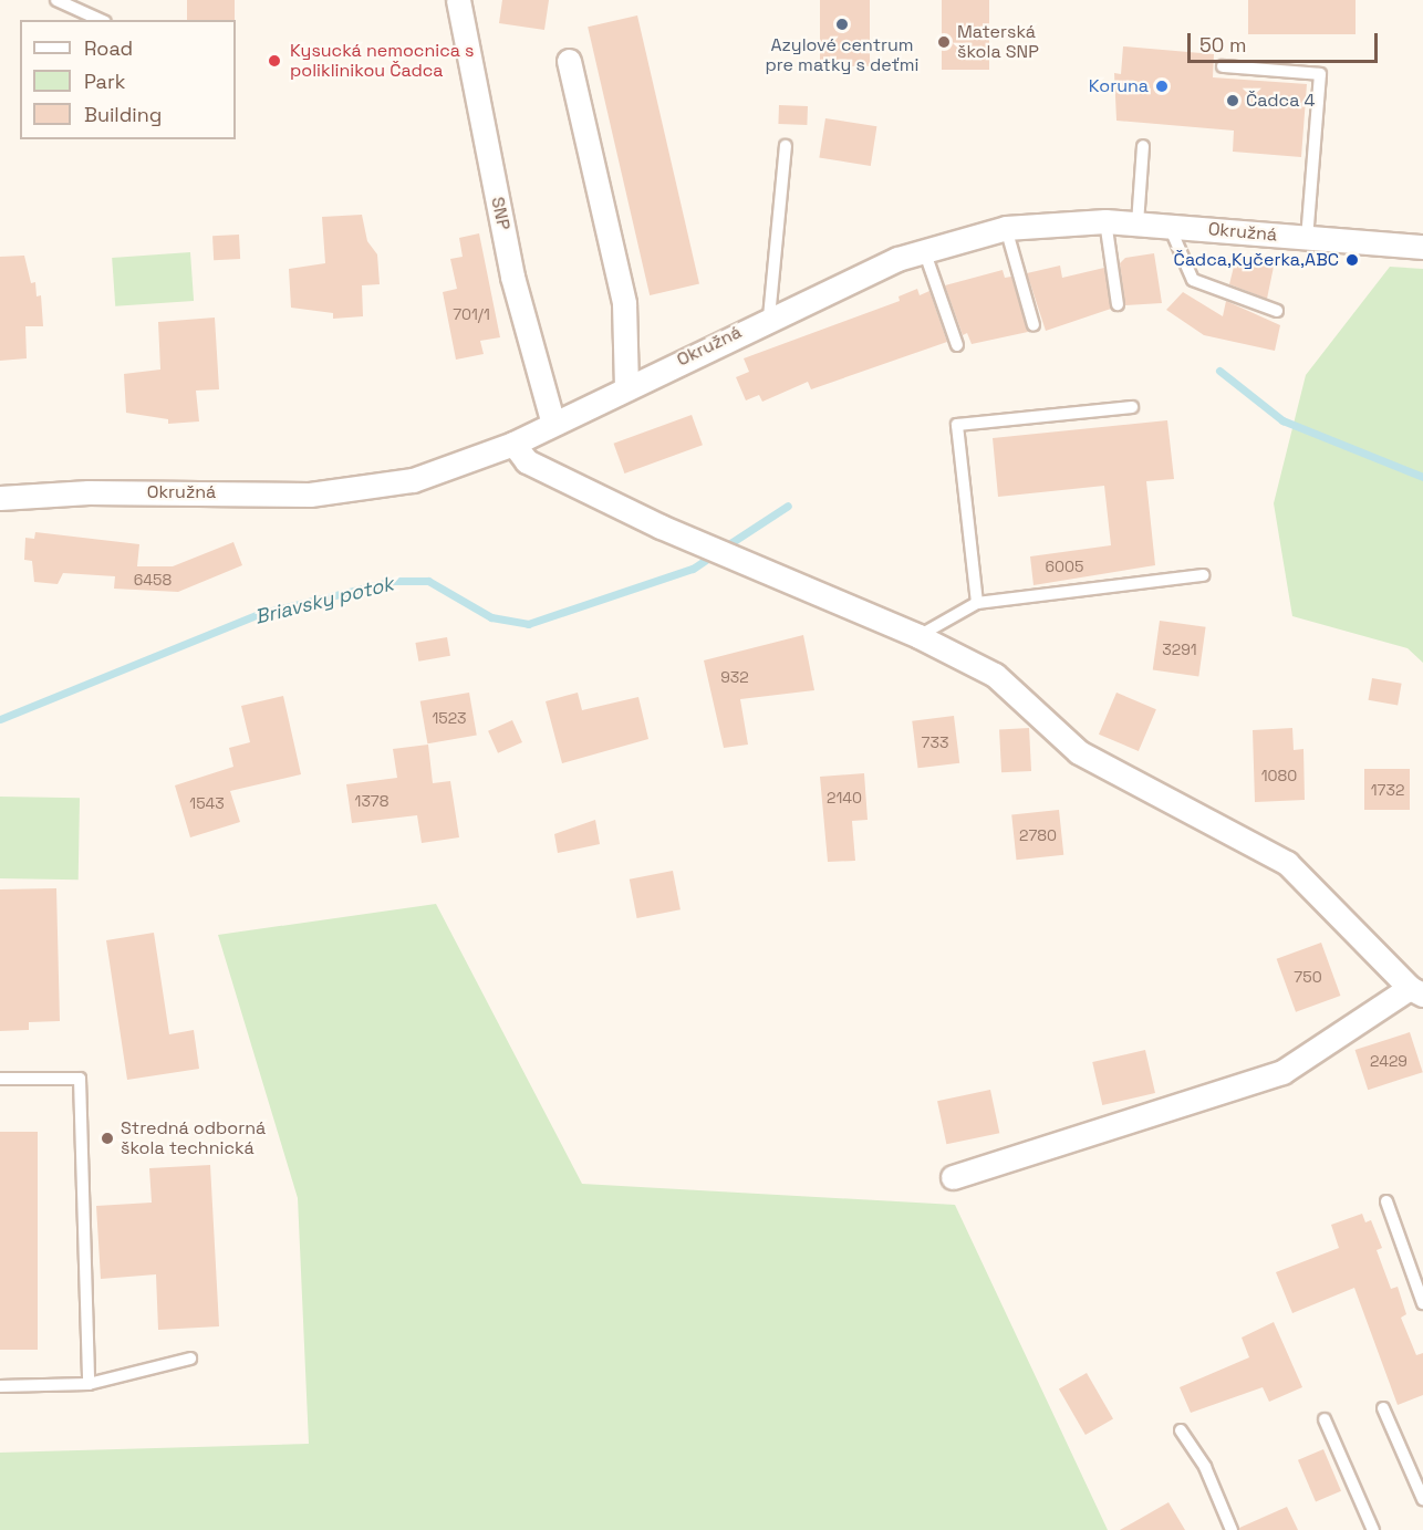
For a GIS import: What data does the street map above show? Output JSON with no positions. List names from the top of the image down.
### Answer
{
  "streets": {
    "street": ["SNP", "Okružná"]
  },
  "crossings": [
    ["SNP", "Okružná"]
  ],
  "water": ["Briavsky potok"],
  "places": [
    "Azylové centrum pre matky s deťmi",
    "Materská škola SNP",
    "Kysucká nemocnica s poliklinikou Čadca",
    "Koruna",
    "Čadca 4",
    "Čadca,Kyčerka,ABC",
    "Stredná odborná škola technická"
  ],
  "house_numbers": [
    "701/1",
    "6005",
    "6458",
    "3291",
    "932",
    "1523",
    "733",
    "1080",
    "1732",
    "2140",
    "1378",
    "1543",
    "2780",
    "750",
    "2429"
  ],
  "legend": ["Road", "Park", "Building"],
  "scale_bar": "50 m"
}
